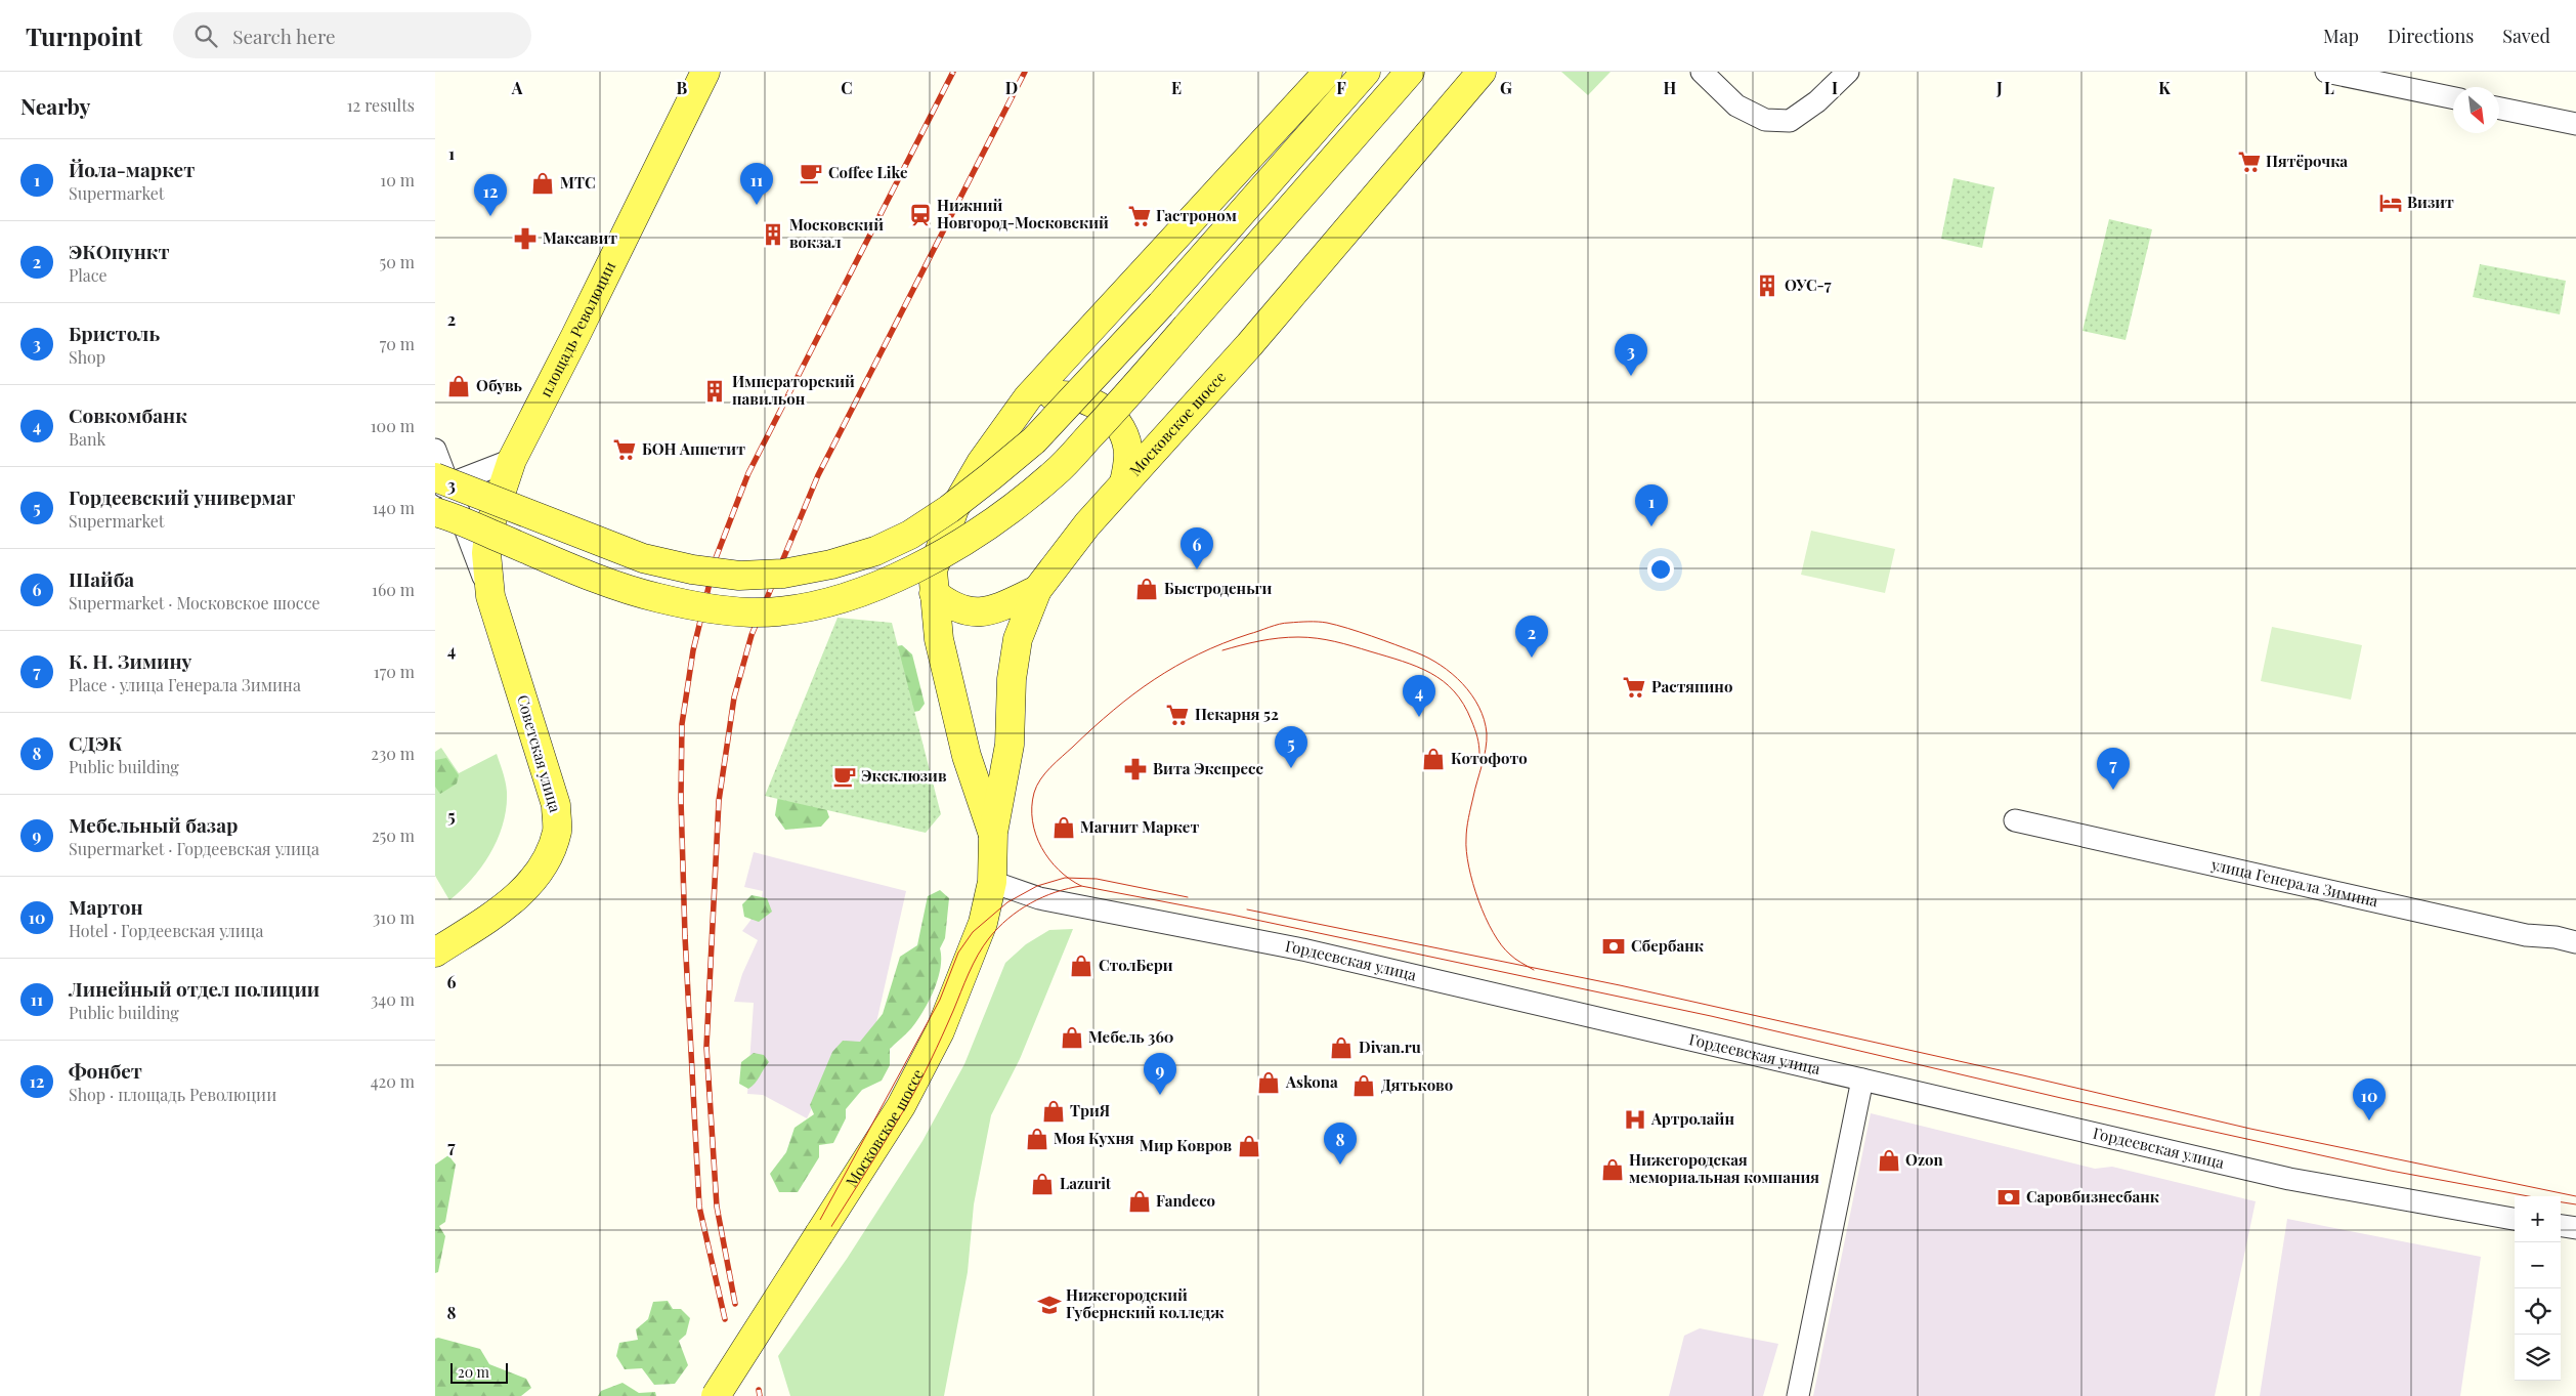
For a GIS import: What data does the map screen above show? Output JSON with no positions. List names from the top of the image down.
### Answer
{
  "streets": {
    "main road": ["площадь Революции", "Московское шоссе", "Советская улица"],
    "street": ["улица Генерала Зимина", "Гордеевская улица"]
  },
  "crossings": [
    ["площадь Революции", "Советская улица"],
    ["Московское шоссе", "Гордеевская улица"]
  ],
  "places": {
    "supermarket": [
      "Пятёрочка",
      "Гастроном",
      "БОН Аппетит",
      "Растяпино",
      "Пекарня 52"
    ],
    "cafe": ["Coffee Like", "Эксклюзив"],
    "shop": [
      "МТС",
      "Обувь",
      "Быстроденьги",
      "Котофото",
      "Магнит Маркет",
      "СтолБери",
      "Мебель 360",
      "Divan.ru",
      "Askona",
      "Дятьково",
      "ТриЯ",
      "Моя Кухня",
      "Мир Ковров",
      "Ozon",
      "Нижегородская мемориальная компания",
      "Lazurit",
      "Fandeco"
    ],
    "hotel": ["Визит"],
    "station": ["Нижний Новгород-Московский"],
    "building": ["Московский вокзал", "ОУС-7", "Императорский павильон"],
    "pharmacy": ["Максавит", "Вита Экспресс"],
    "bank": ["Сбербанк", "Саровбизнесбанк"],
    "hospital": ["Артролайн"],
    "school or university": ["Нижегородский Губернский колледж"]
  },
  "scale_bar": "20 m",
  "north": "bottom right",
  "page": {
    "header": "Turnpoint",
    "search": "Search here",
    "nav": ["Map", "Directions", "Saved"],
    "heading": ["Nearby", "12 results"],
    "list": [
      {
        "mark": "1",
        "name": "Йола-маркет",
        "note": "Supermarket",
        "value": "10 m"
      },
      {
        "mark": "2",
        "name": "ЭКОпункт",
        "note": "Place",
        "value": "50 m"
      },
      {
        "mark": "3",
        "name": "Бристоль",
        "note": "Shop",
        "value": "70 m"
      },
      {
        "mark": "4",
        "name": "Совкомбанк",
        "note": "Bank",
        "value": "100 m"
      },
      {
        "mark": "5",
        "name": "Гордеевский универмаг",
        "note": "Supermarket",
        "value": "140 m"
      },
      {
        "mark": "6",
        "name": "Шайба",
        "note": "Supermarket · Московское шоссе",
        "value": "160 m"
      },
      {
        "mark": "7",
        "name": "К. Н. Зимину",
        "note": "Place · улица Генерала Зимина",
        "value": "170 m"
      },
      {
        "mark": "8",
        "name": "СДЭК",
        "note": "Public building",
        "value": "230 m"
      },
      {
        "mark": "9",
        "name": "Мебельный базар",
        "note": "Supermarket · Гордеевская улица",
        "value": "250 m"
      },
      {
        "mark": "10",
        "name": "Мартон",
        "note": "Hotel · Гордеевская улица",
        "value": "310 m"
      },
      {
        "mark": "11",
        "name": "Линейный отдел полиции",
        "note": "Public building",
        "value": "340 m"
      },
      {
        "mark": "12",
        "name": "Фонбет",
        "note": "Shop · площадь Революции",
        "value": "420 m"
      }
    ],
    "pins": [
      "11",
      "12",
      "3",
      "1",
      "6",
      "2",
      "4",
      "5",
      "7",
      "9",
      "10",
      "8"
    ],
    "map_buttons": ["+", "−"],
    "scale": "20 m"
  },
  "grid": {
    "columns": [
      "A",
      "B",
      "C",
      "D",
      "E",
      "F",
      "G",
      "H",
      "I",
      "J",
      "K",
      "L"
    ],
    "rows": [
      "1",
      "2",
      "3",
      "4",
      "5",
      "6",
      "7",
      "8"
    ]
  }
}
